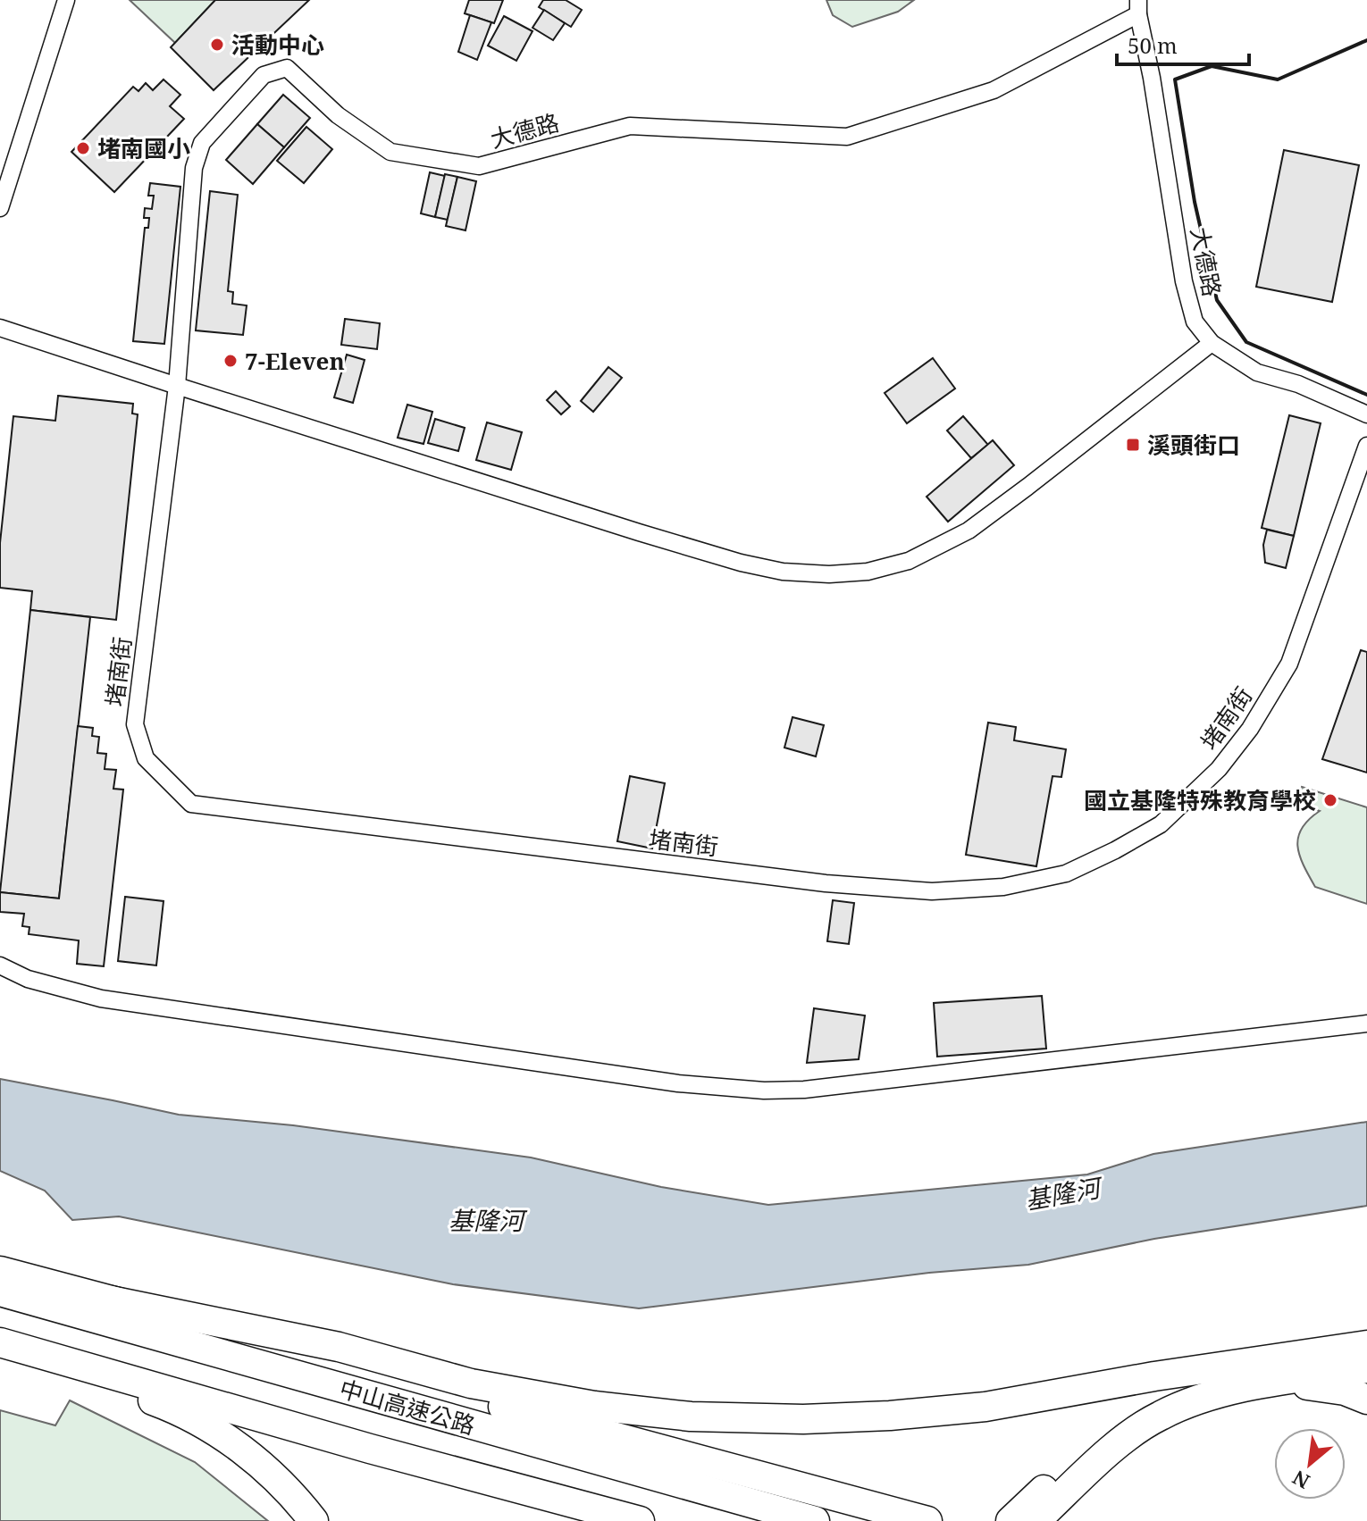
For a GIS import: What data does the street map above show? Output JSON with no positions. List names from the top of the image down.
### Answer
{
  "streets": {
    "highway": ["中山高速公路"],
    "street": ["大德路", "堵南街"]
  },
  "crossings": [
    ["大德路", "堵南街"]
  ],
  "water": ["基隆河"],
  "places": {
    "other": [
      "活動中心",
      "堵南國小",
      "7-Eleven",
      "國立基隆特殊教育學校"
    ],
    "transit": ["溪頭街口"]
  },
  "scale_bar": "50 m",
  "north": "bottom left"
}
